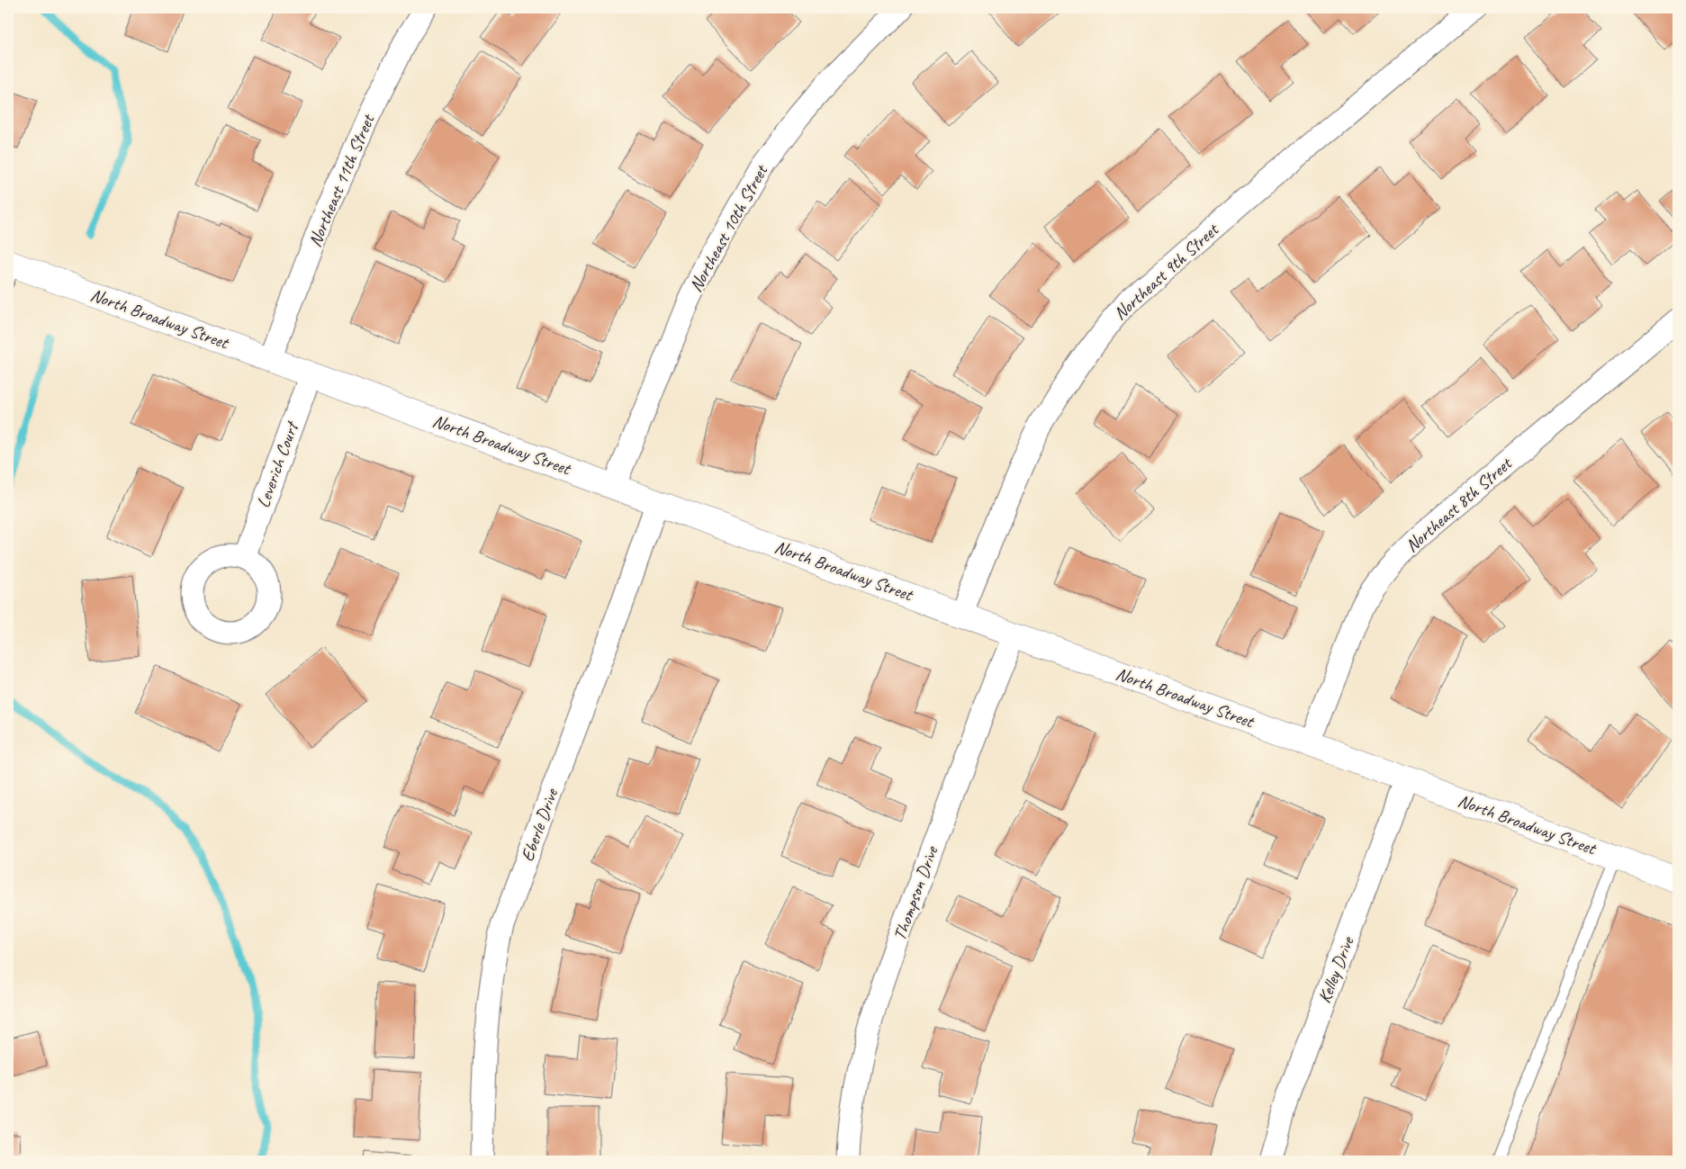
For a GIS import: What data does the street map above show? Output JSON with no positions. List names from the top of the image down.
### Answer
{
  "streets": {
    "main road": ["North Broadway Street"],
    "street": [
      "Northeast 11th Street",
      "Northeast 10th Street",
      "Northeast 9th Street",
      "Leverich Court",
      "Northeast 8th Street",
      "Eberle Drive",
      "Thompson Drive",
      "Kelley Drive"
    ]
  },
  "crossings": [
    ["Northeast 11th Street", "North Broadway Street"],
    ["Northeast 10th Street", "North Broadway Street"],
    ["Northeast 9th Street", "North Broadway Street"],
    ["North Broadway Street", "Leverich Court"],
    ["North Broadway Street", "Northeast 8th Street"],
    ["North Broadway Street", "Eberle Drive"],
    ["North Broadway Street", "Thompson Drive"],
    ["North Broadway Street", "Kelley Drive"]
  ]
}
